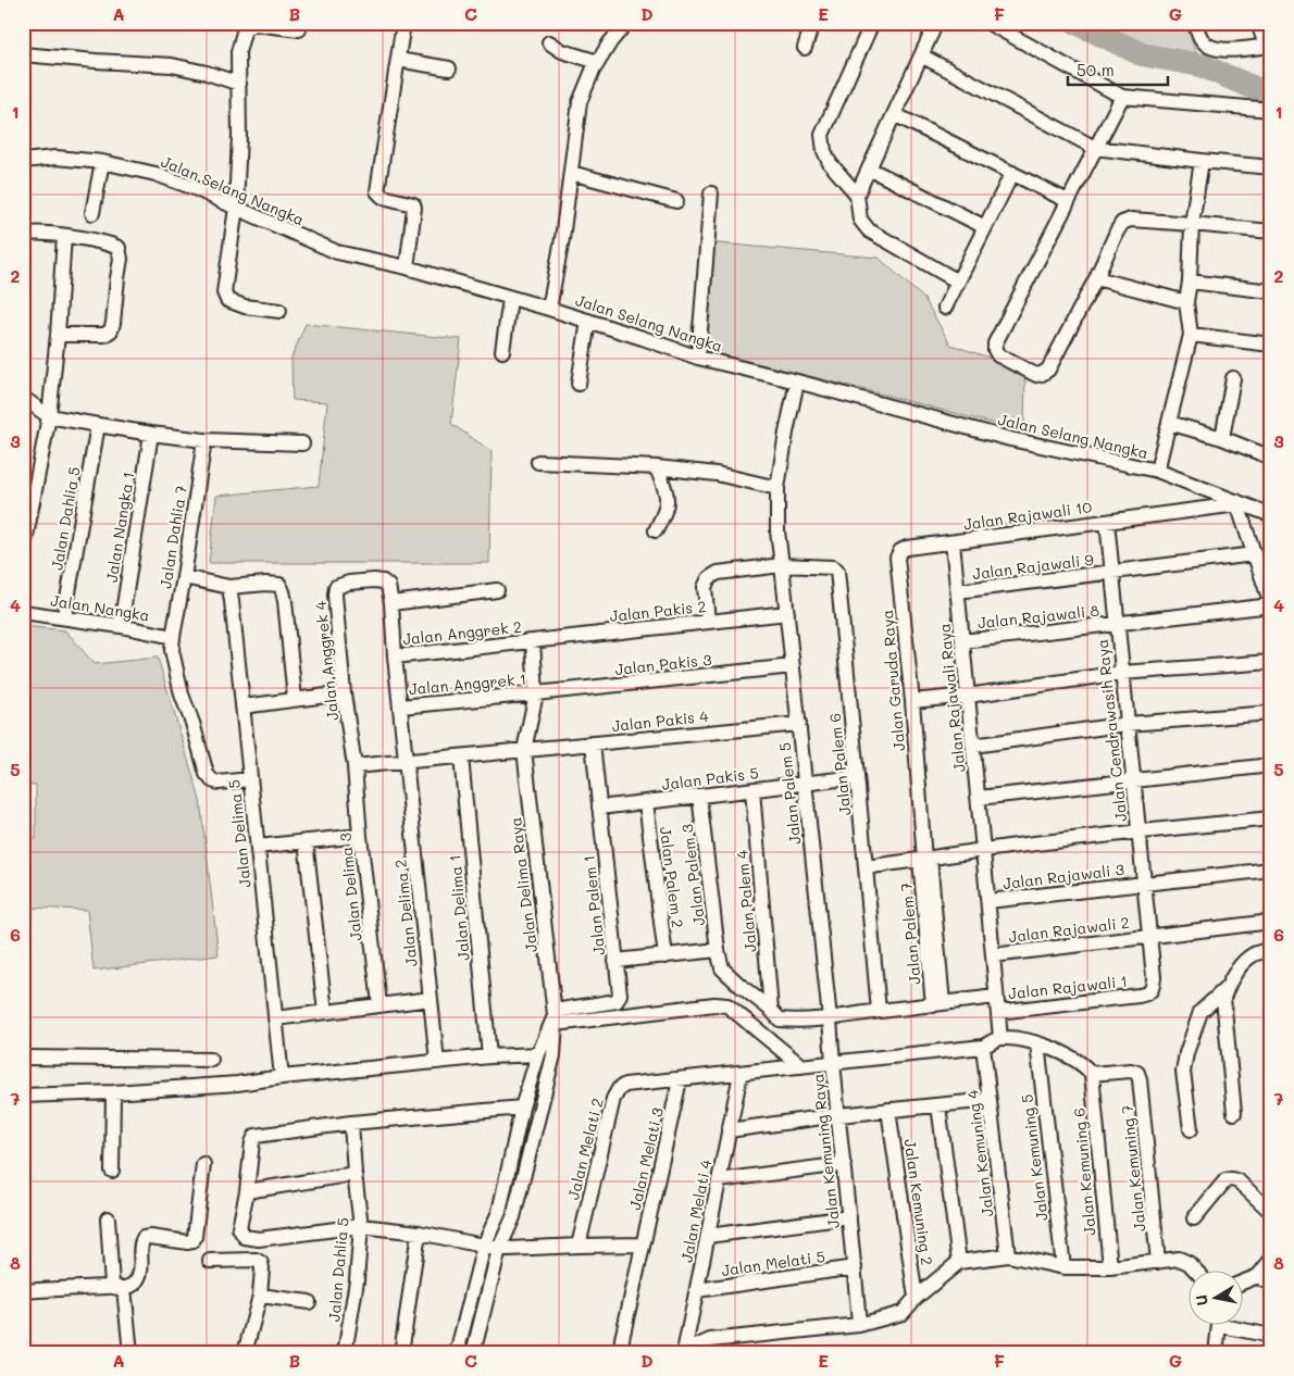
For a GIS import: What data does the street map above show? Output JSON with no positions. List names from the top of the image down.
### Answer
{
  "streets": {
    "street": [
      "Jalan Selang Nangka",
      "Jalan Rajawali 10",
      "Jalan Dahlia 5",
      "Jalan Nangka 1",
      "Jalan Dahlia 7",
      "Jalan Rajawali 9",
      "Jalan Nangka",
      "Jalan Pakis 2",
      "Jalan Rajawali 8",
      "Jalan Anggrek 2",
      "Jalan Anggrek 4",
      "Jalan Pakis 3",
      "Jalan Garuda Raya",
      "Jalan Anggrek 1",
      "Jalan Rajawali Raya",
      "Jalan Pakis 4",
      "Jalan Cendrawasih Raya",
      "Jalan Palem 6",
      "Jalan Pakis 5",
      "Jalan Palem 5",
      "Jalan Delima 5",
      "Jalan Palem 3",
      "Jalan Rajawali 3",
      "Jalan Palem 2",
      "Jalan Delima Raya",
      "Jalan Delima 3",
      "Jalan Palem 4",
      "Jalan Palem 1",
      "Jalan Delima 1",
      "Jalan Delima 2",
      "Jalan Rajawali 2",
      "Jalan Palem 7",
      "Jalan Rajawali 1",
      "Jalan Melati 2",
      "Jalan Kemuning Raya",
      "Jalan Kemuning 4",
      "Jalan Kemuning 5",
      "Jalan Melati 3",
      "Jalan Kemuning 7",
      "Jalan Kemuning 6",
      "Jalan Kemuning 2",
      "Jalan Melati 4",
      "Jalan Melati 5"
    ]
  },
  "crossings": [
    ["Jalan Selang Nangka", "Jalan Rajawali 10"],
    ["Jalan Selang Nangka", "Jalan Palem 5"],
    ["Jalan Rajawali 10", "Jalan Garuda Raya"],
    ["Jalan Rajawali 10", "Jalan Rajawali Raya"],
    ["Jalan Rajawali 10", "Jalan Cendrawasih Raya"],
    ["Jalan Dahlia 5", "Jalan Nangka"],
    ["Jalan Nangka 1", "Jalan Nangka"],
    ["Jalan Dahlia 7", "Jalan Nangka"],
    ["Jalan Dahlia 7", "Jalan Delima 5"],
    ["Jalan Rajawali 9", "Jalan Rajawali Raya"],
    ["Jalan Rajawali 9", "Jalan Cendrawasih Raya"],
    ["Jalan Pakis 2", "Jalan Anggrek 2"],
    ["Jalan Pakis 2", "Jalan Palem 5"],
    ["Jalan Pakis 2", "Jalan Delima Raya"],
    ["Jalan Rajawali 8", "Jalan Rajawali Raya"],
    ["Jalan Rajawali 8", "Jalan Cendrawasih Raya"],
    ["Jalan Anggrek 2", "Jalan Anggrek 4"],
    ["Jalan Anggrek 2", "Jalan Delima Raya"],
    ["Jalan Anggrek 4", "Jalan Anggrek 1"],
    ["Jalan Anggrek 4", "Jalan Pakis 4"],
    ["Jalan Anggrek 4", "Jalan Delima 3"],
    ["Jalan Anggrek 4", "Jalan Delima 2"],
    ["Jalan Pakis 3", "Jalan Anggrek 1"],
    ["Jalan Pakis 3", "Jalan Palem 5"],
    ["Jalan Pakis 3", "Jalan Delima Raya"],
    ["Jalan Garuda Raya", "Jalan Rajawali Raya"],
    ["Jalan Garuda Raya", "Jalan Palem 7"],
    ["Jalan Anggrek 1", "Jalan Delima Raya"],
    ["Jalan Rajawali Raya", "Jalan Palem 3"],
    ["Jalan Rajawali Raya", "Jalan Rajawali 3"],
    ["Jalan Rajawali Raya", "Jalan Rajawali 2"],
    ["Jalan Rajawali Raya", "Jalan Rajawali 1"],
    ["Jalan Rajawali Raya", "Jalan Kemuning Raya"],
    ["Jalan Pakis 4", "Jalan Palem 5"],
    ["Jalan Pakis 4", "Jalan Delima Raya"],
    ["Jalan Pakis 4", "Jalan Delima 3"],
    ["Jalan Pakis 4", "Jalan Palem 1"],
    ["Jalan Pakis 4", "Jalan Delima 1"],
    ["Jalan Pakis 4", "Jalan Delima 2"],
    ["Jalan Cendrawasih Raya", "Jalan Rajawali 3"],
    ["Jalan Cendrawasih Raya", "Jalan Rajawali 2"],
    ["Jalan Cendrawasih Raya", "Jalan Rajawali 1"],
    ["Jalan Palem 6", "Jalan Pakis 5"],
    ["Jalan Palem 6", "Jalan Palem 5"],
    ["Jalan Palem 6", "Jalan Palem 3"],
    ["Jalan Pakis 5", "Jalan Palem 5"],
    ["Jalan Pakis 5", "Jalan Palem 3"],
    ["Jalan Pakis 5", "Jalan Palem 2"],
    ["Jalan Pakis 5", "Jalan Palem 4"],
    ["Jalan Pakis 5", "Jalan Palem 1"],
    ["Jalan Palem 5", "Jalan Palem 3"],
    ["Jalan Palem 5", "Jalan Kemuning Raya"],
    ["Jalan Palem 3", "Jalan Palem 4"],
    ["Jalan Palem 3", "Jalan Palem 7"],
    ["Jalan Delima Raya", "Jalan Palem 1"],
    ["Jalan Rajawali 2", "Jalan Rajawali 1"],
    ["Jalan Melati 2", "Jalan Melati 3"],
    ["Jalan Kemuning Raya", "Jalan Kemuning 4"],
    ["Jalan Kemuning Raya", "Jalan Melati 5"],
    ["Jalan Kemuning 7", "Jalan Kemuning 6"],
    ["Jalan Melati 4", "Jalan Melati 5"]
  ],
  "scale_bar": "50 m",
  "north": "left",
  "grid": {
    "columns": [
      "A",
      "B",
      "C",
      "D",
      "E",
      "F",
      "G"
    ],
    "rows": [
      "1",
      "2",
      "3",
      "4",
      "5",
      "6",
      "7",
      "8"
    ]
  }
}
